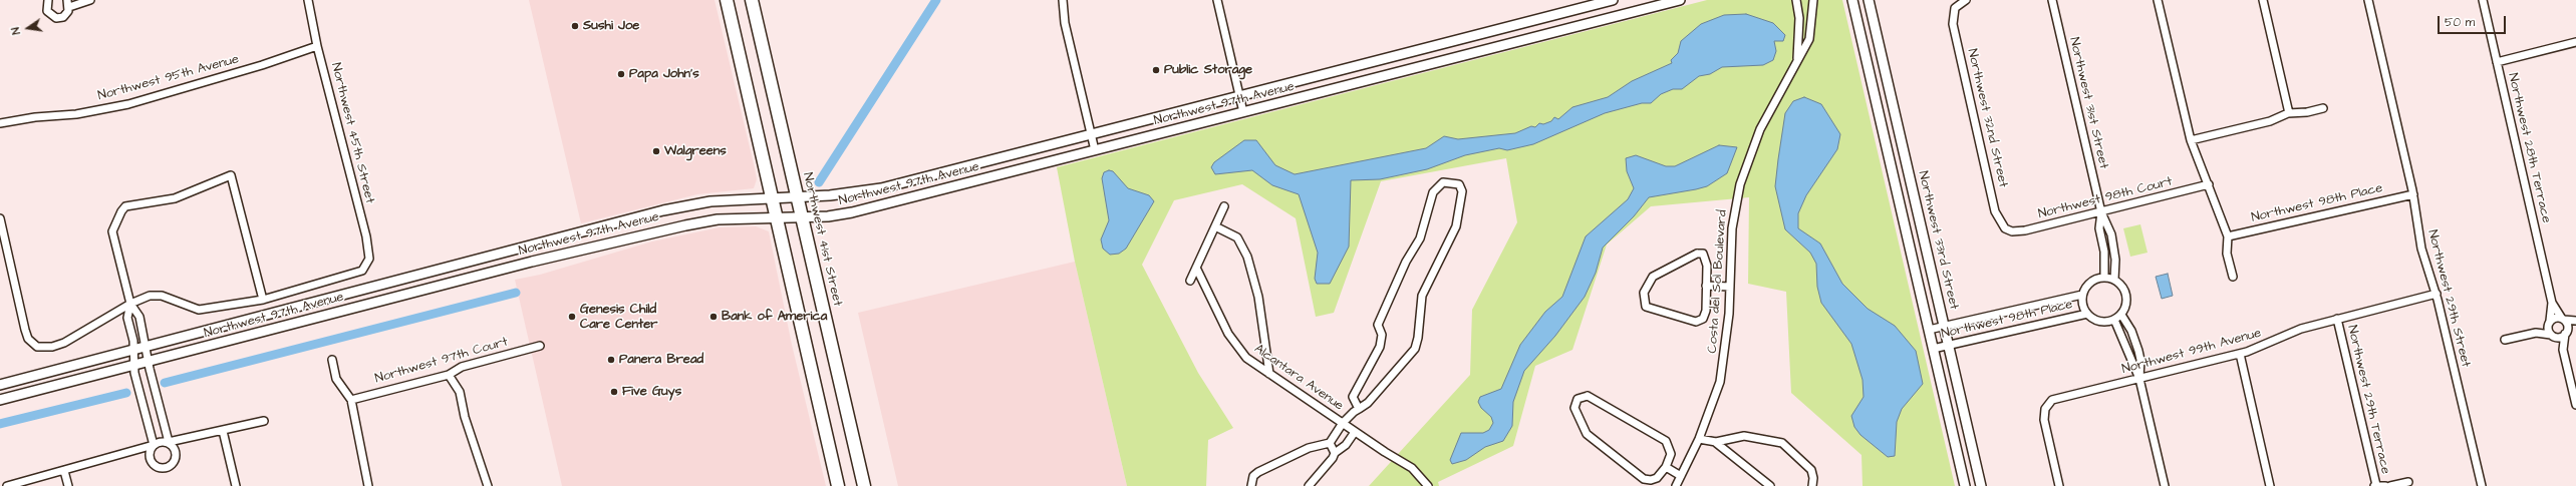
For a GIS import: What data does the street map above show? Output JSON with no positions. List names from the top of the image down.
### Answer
{
  "streets": {
    "main road": ["Northwest 41st Street"],
    "street": [
      "Northwest 95th Avenue",
      "Northwest 31st Street",
      "Northwest 97th Avenue",
      "Northwest 32nd Street",
      "Northwest 45th Street",
      "Northwest 28th Terrace",
      "Northwest 98th Court",
      "Northwest 98th Place",
      "Northwest 33rd Street",
      "Costa del Sol Boulevard",
      "Northwest 29th Street",
      "Northwest 99th Avenue",
      "Northwest 97th Court",
      "Alcantara Avenue",
      "Northwest 29th Terrace"
    ]
  },
  "crossings": [
    ["Northwest 95th Avenue", "Northwest 45th Street"],
    ["Northwest 31st Street", "Northwest 98th Court"],
    ["Northwest 31st Street", "Northwest 98th Place"],
    ["Northwest 97th Avenue", "Northwest 41st Street"],
    ["Northwest 32nd Street", "Northwest 98th Court"],
    ["Northwest 98th Place", "Northwest 33rd Street"],
    ["Northwest 98th Place", "Northwest 29th Street"],
    ["Northwest 29th Street", "Northwest 99th Avenue"],
    ["Northwest 99th Avenue", "Northwest 29th Terrace"]
  ],
  "places": [
    "Sushi Joe",
    "Public Storage",
    "Papa John's",
    "Walgreens",
    "Genesis Child Care Center",
    "Bank of America",
    "Panera Bread",
    "Five Guys"
  ],
  "scale_bar": "50 m",
  "north": "left"
}
